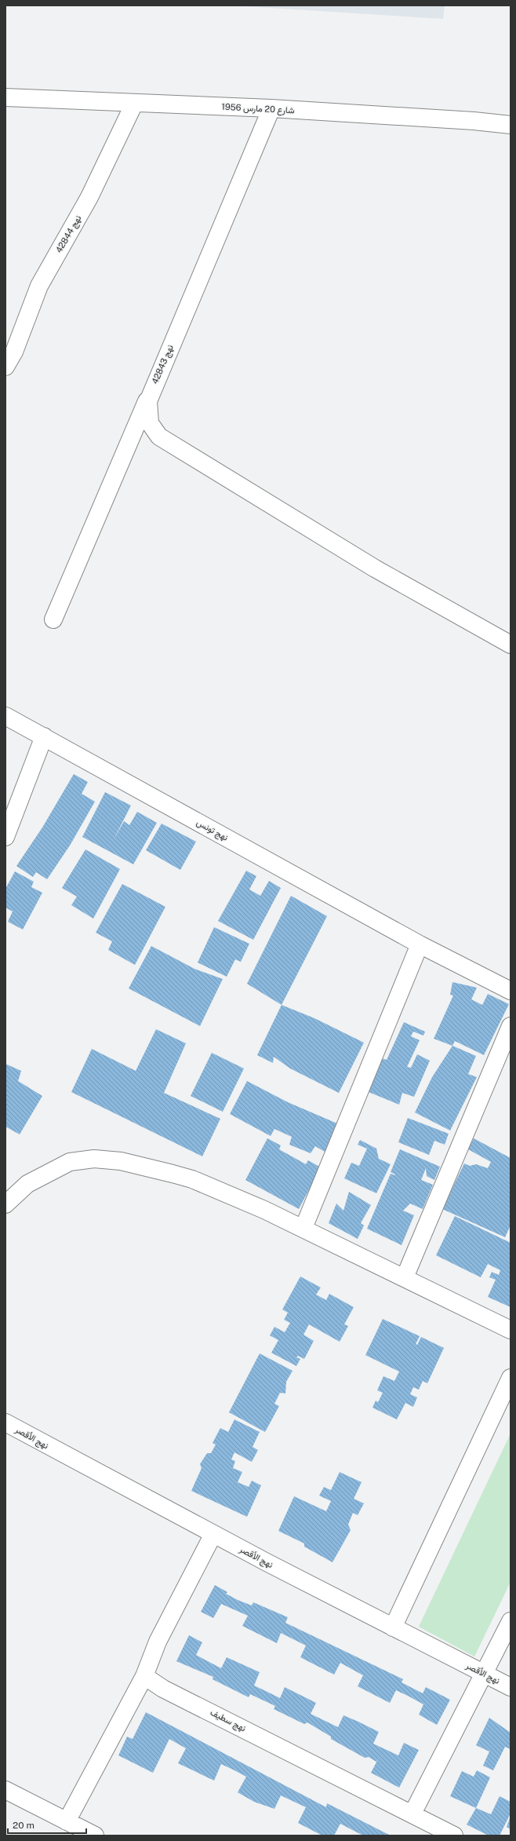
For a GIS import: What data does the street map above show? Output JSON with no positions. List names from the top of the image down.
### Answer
{
  "streets": {
    "street": [
      "شارع 20 مارس 1956",
      "نهج 42844",
      "نهج 42843",
      "نهج تونس",
      "نهج الأقصر",
      "نهج سطيف"
    ]
  },
  "crossings": [
    ["شارع 20 مارس 1956", "نهج 42844"],
    ["شارع 20 مارس 1956", "نهج 42843"]
  ],
  "scale_bar": "20 m"
}
